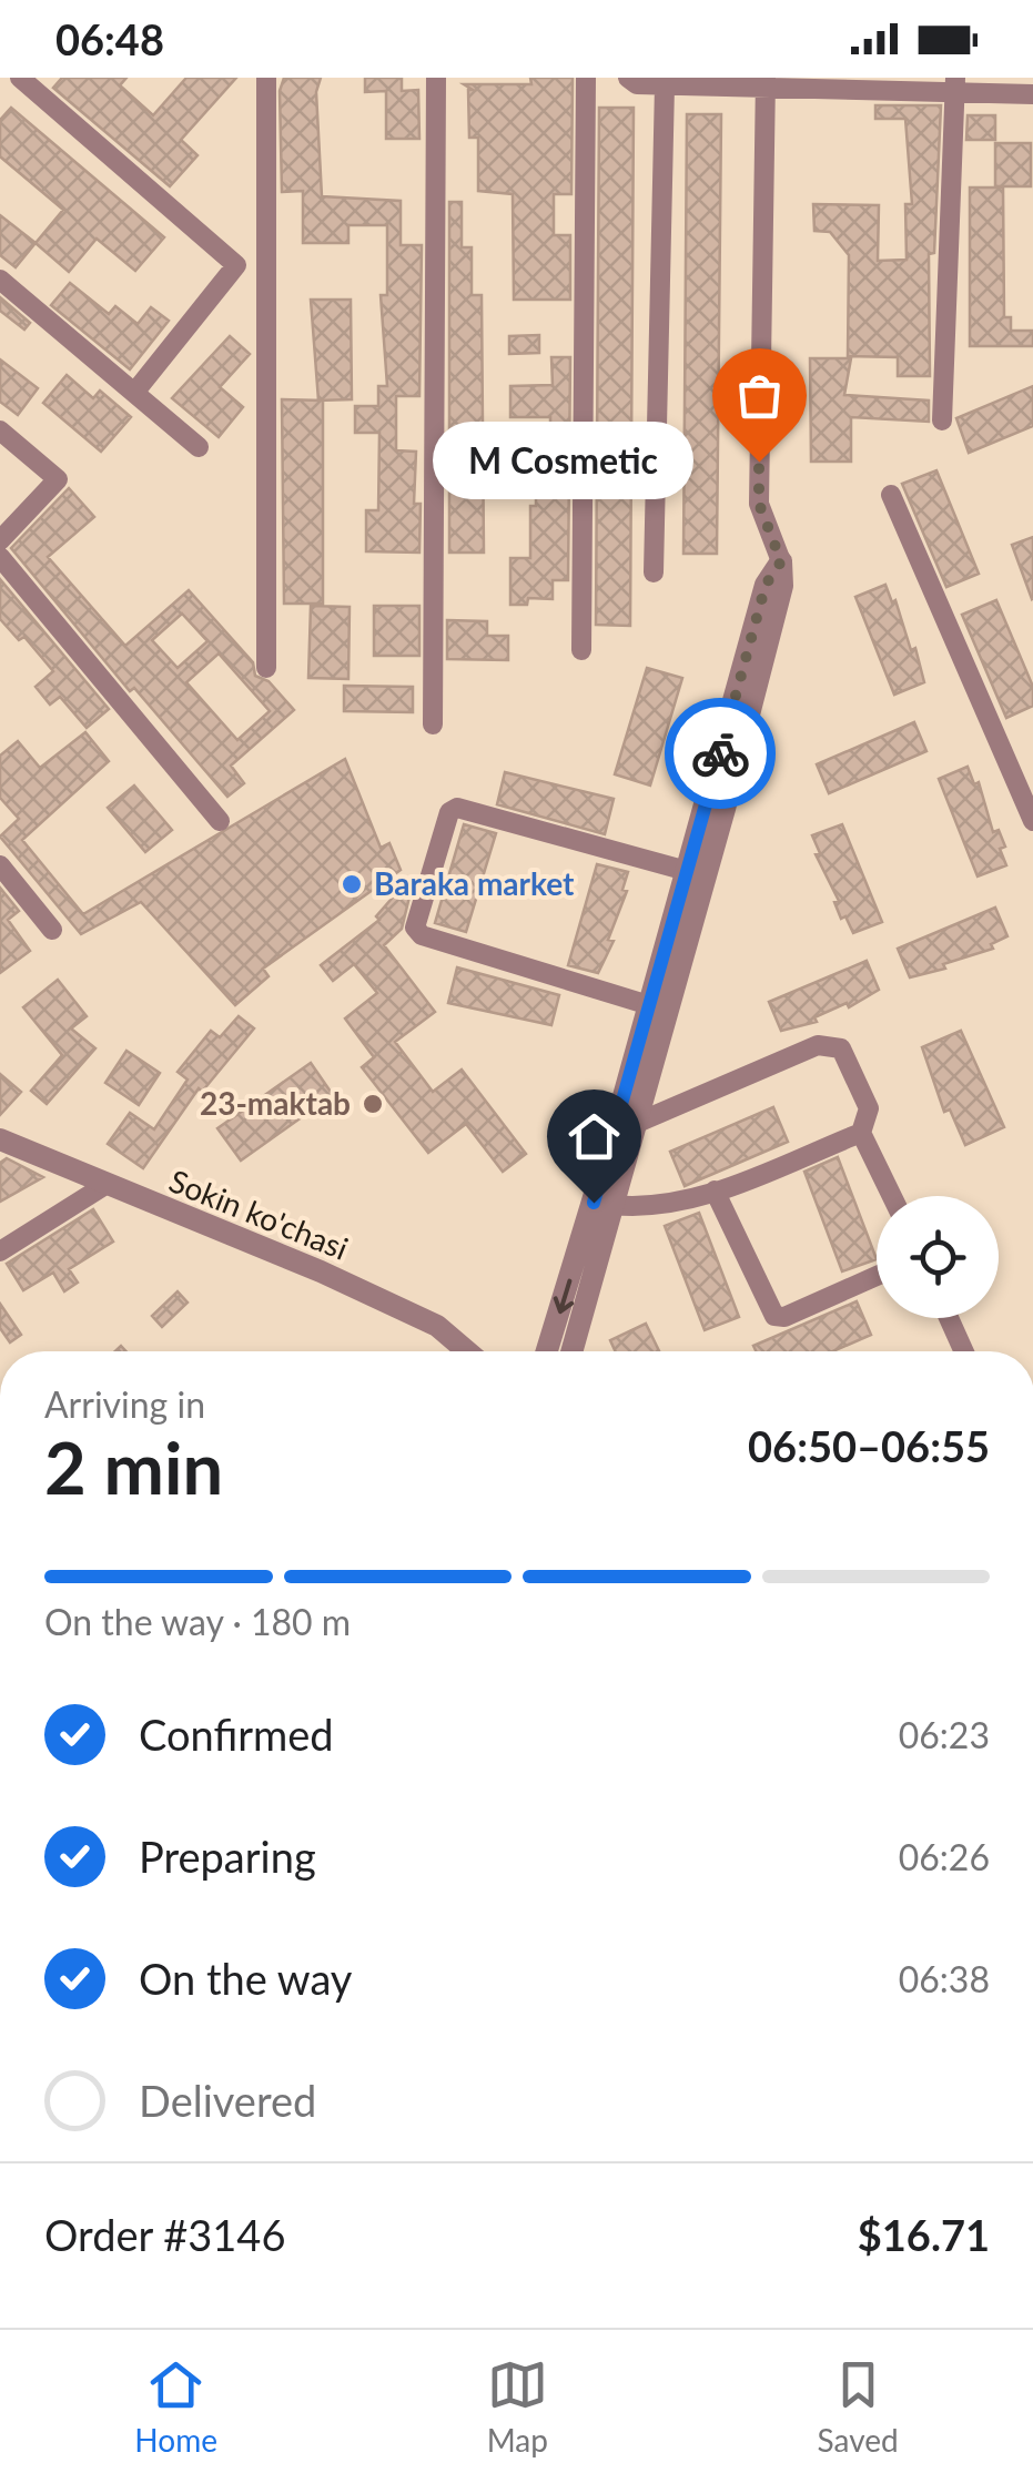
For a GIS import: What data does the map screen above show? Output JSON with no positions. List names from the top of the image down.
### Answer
{
  "streets": {
    "street": ["Sokin ko'chasi"]
  },
  "places": ["M Cosmetic", "Baraka market", "23-maktab"],
  "page": {
    "status": "06:48",
    "bubble": "M Cosmetic",
    "heading": ["2 min", "Arriving in", "06:50–06:55"],
    "panel": ["Order #3146", "$16.71"],
    "bar": "On the way · 180 m",
    "list": [
      ["Confirmed", "06:23"],
      ["Preparing", "06:26"],
      ["On the way", "06:38"],
      "Delivered"
    ],
    "tabs": ["Home", "Map", "Saved"]
  }
}
